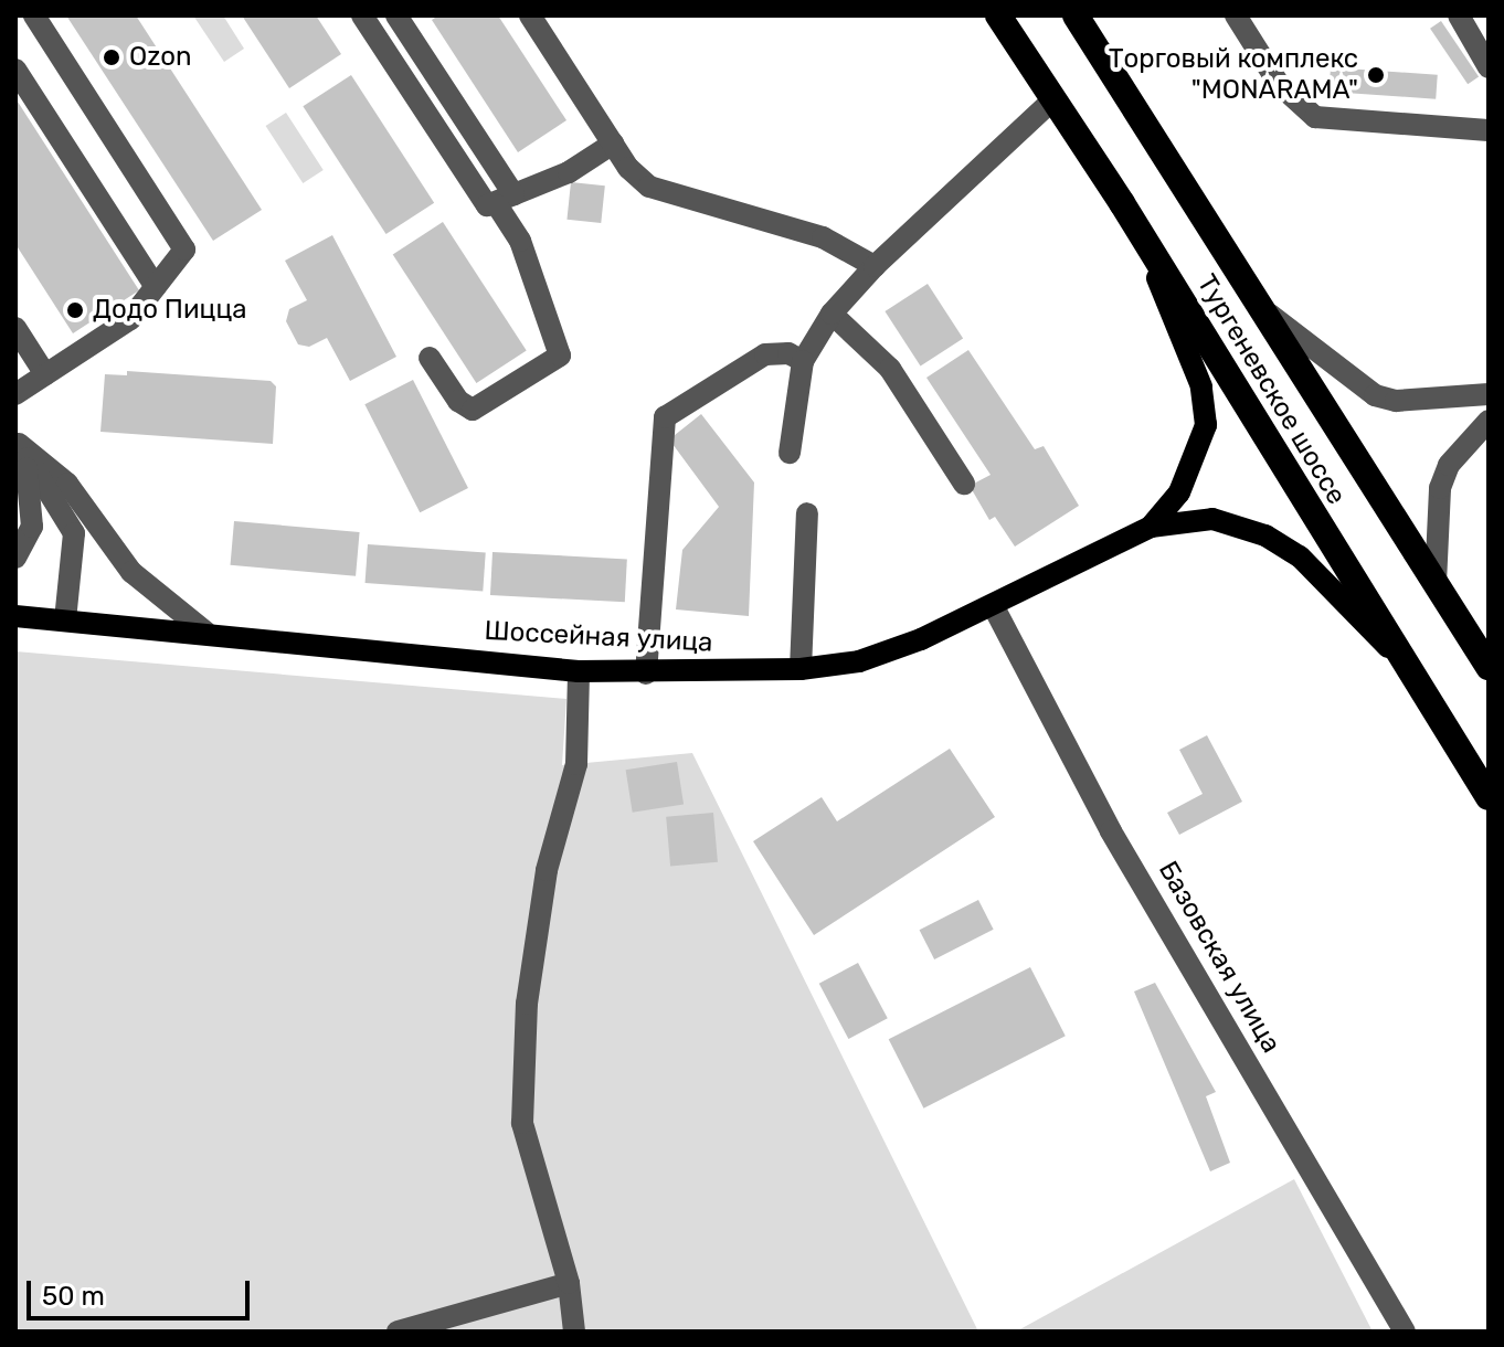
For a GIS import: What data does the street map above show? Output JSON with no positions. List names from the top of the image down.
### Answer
{
  "streets": {
    "highway": ["Тургеневское шоссе"],
    "main road": ["Шоссейная улица"],
    "street": ["Базовская улица"]
  },
  "crossings": [
    ["Шоссейная улица", "Базовская улица"]
  ],
  "places": ["Ozon", "Торговый комплекс \"MONARAMA\"", "Додо Пицца"],
  "scale_bar": "50 m"
}
